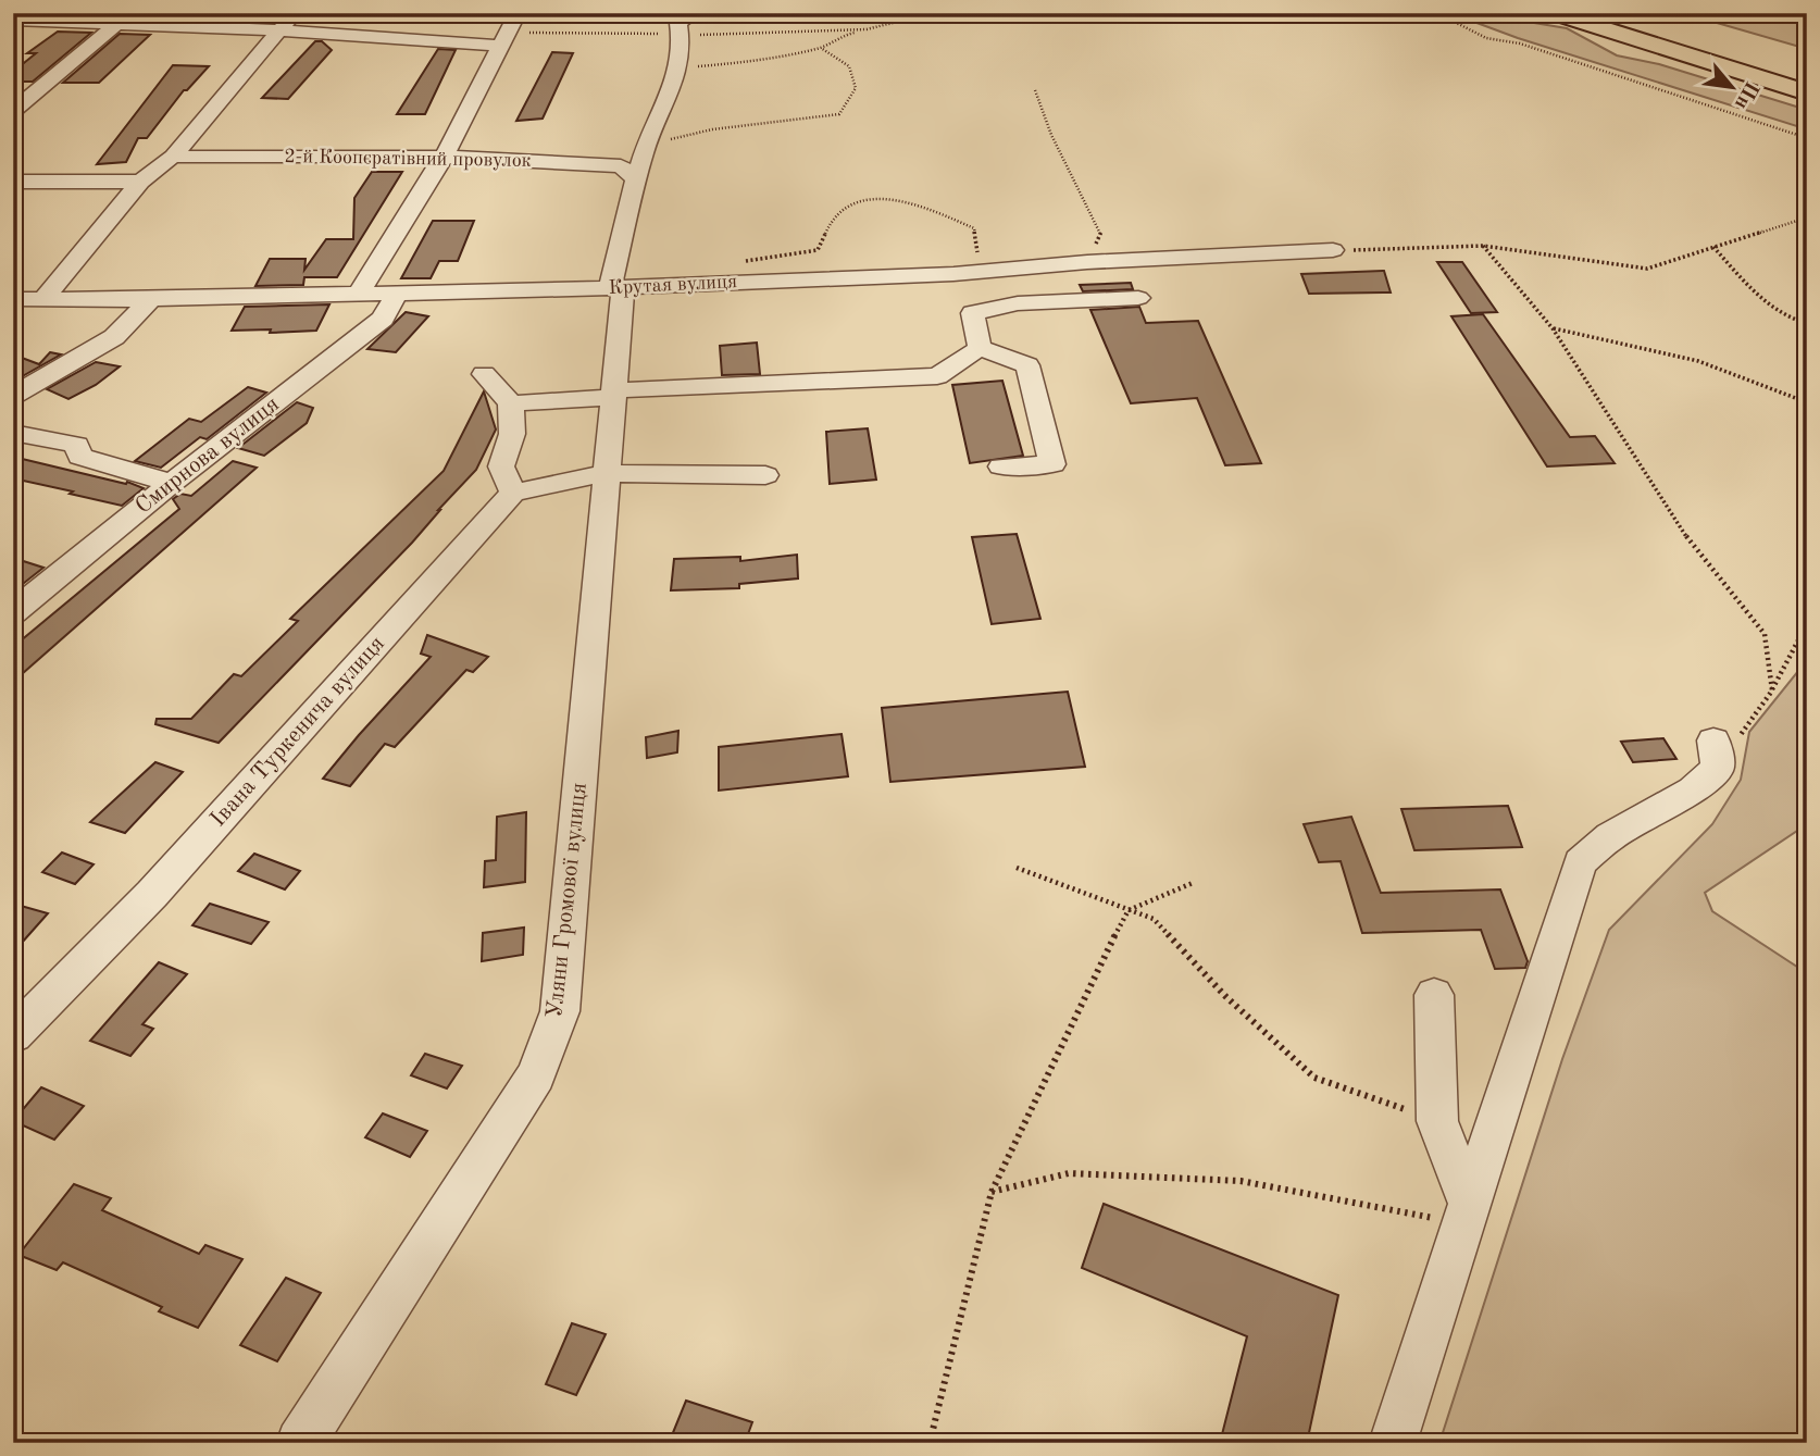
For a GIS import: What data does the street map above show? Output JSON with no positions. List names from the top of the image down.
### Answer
{
  "streets": {
    "street": [
      "2-й Коопєратівний провулок",
      "Крутая вулиця",
      "Смирнова вулиця",
      "Івана Туркенича вулиця",
      "Уляни Громової вулиця"
    ]
  },
  "crossings": [
    ["2-й Коопєратівний провулок", "Уляни Громової вулиця"],
    ["Крутая вулиця", "Смирнова вулиця"],
    ["Крутая вулиця", "Уляни Громової вулиця"]
  ],
  "north": "bottom right"
}
